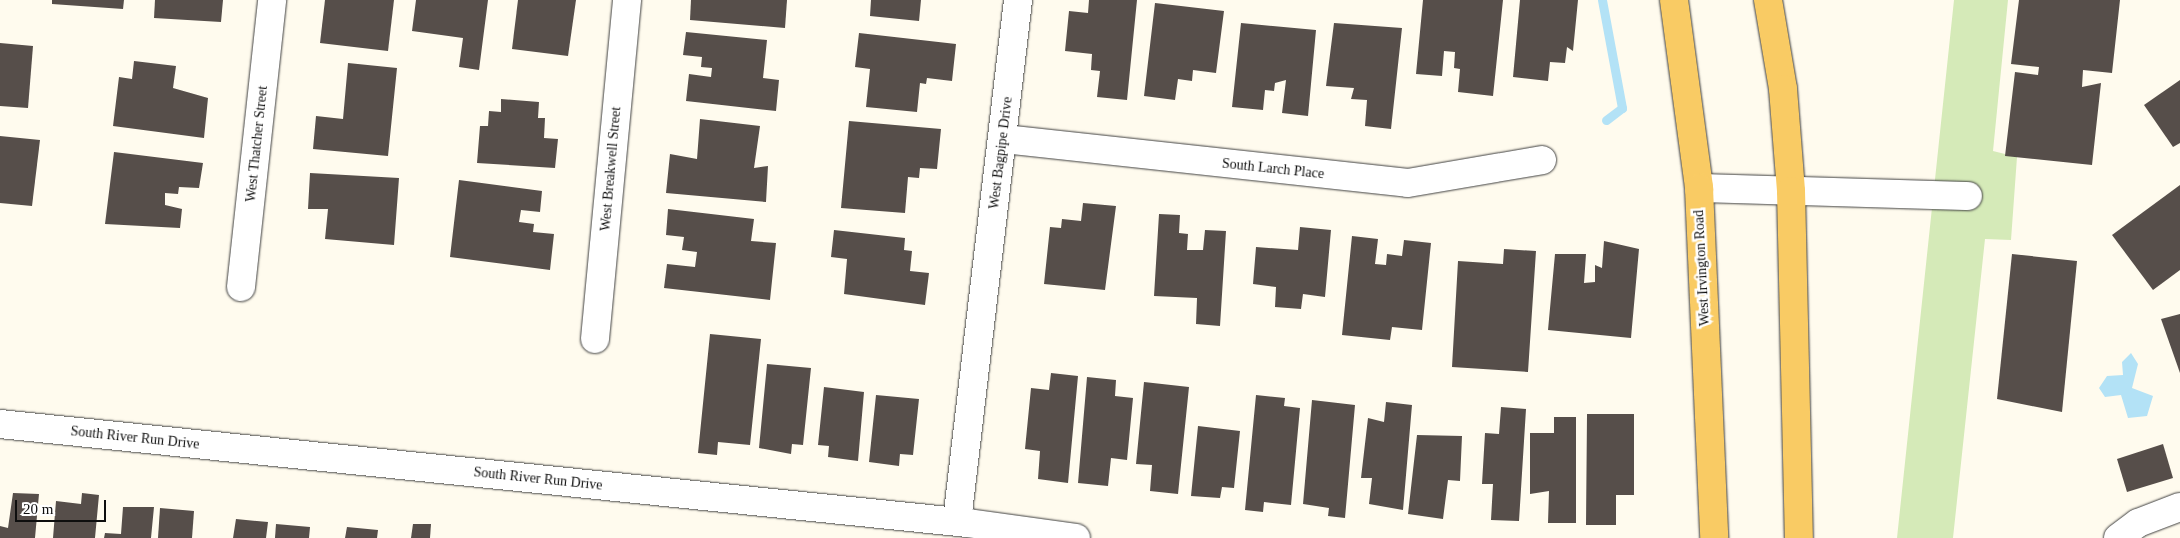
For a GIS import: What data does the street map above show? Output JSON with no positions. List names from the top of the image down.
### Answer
{
  "streets": {
    "main road": ["West Irvington Road"],
    "street": [
      "West Thatcher Street",
      "West Bagpipe Drive",
      "West Breakwell Street",
      "South Larch Place",
      "South River Run Drive"
    ]
  },
  "crossings": [
    ["West Bagpipe Drive", "South Larch Place"],
    ["West Bagpipe Drive", "South River Run Drive"]
  ],
  "scale_bar": "20 m"
}
